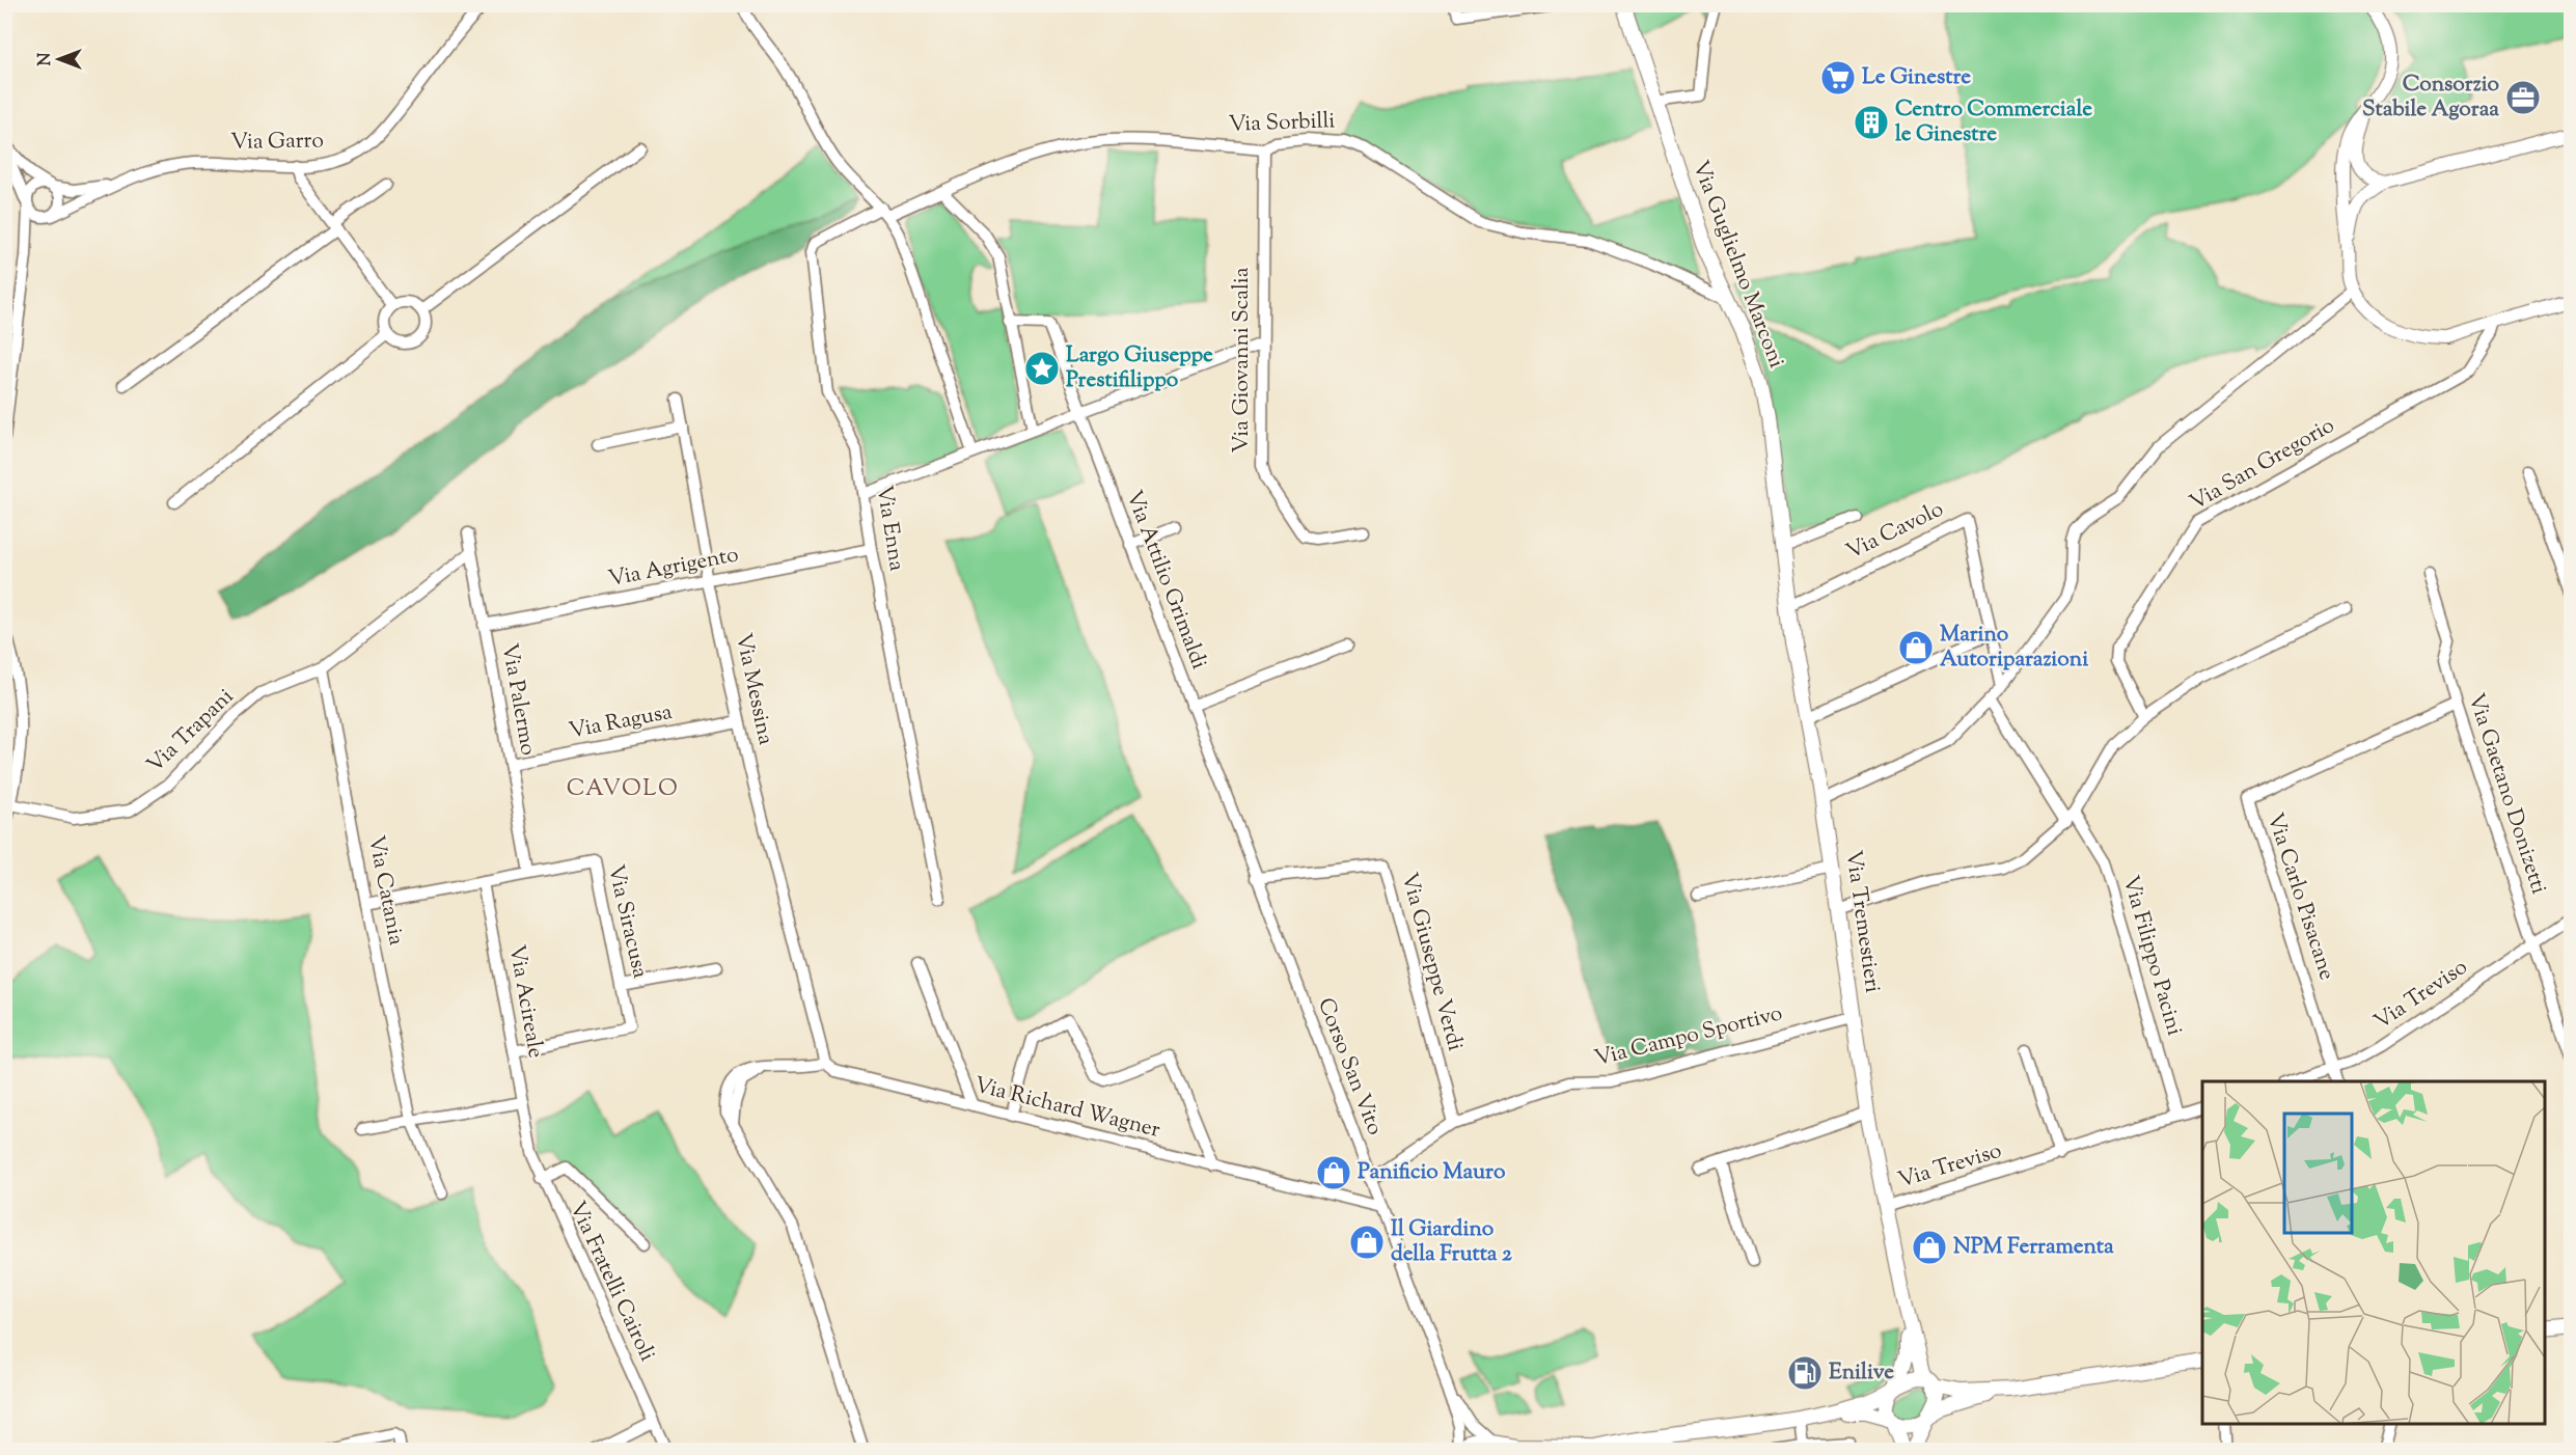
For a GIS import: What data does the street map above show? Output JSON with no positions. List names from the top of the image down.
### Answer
{
  "streets": {
    "main road": ["Via Guglielmo Marconi", "Via Tremestieri"],
    "street": [
      "Via Sorbilli",
      "Via Garro",
      "Via Giovanni Scalia",
      "Via San Gregorio",
      "Via Enna",
      "Via Cavolo",
      "Via Agrigento",
      "Via Attilio Grimaldi",
      "Via Messina",
      "Via Palermo",
      "Via Ragusa",
      "Via Trapani",
      "Via Gaetano Donizetti",
      "Via Catania",
      "Via Carlo Pisacane",
      "Via Siracusa",
      "Via Filippo Pacini",
      "Via Giuseppe Verdi",
      "Via Treviso",
      "Via Acireale",
      "Via Campo Sportivo",
      "Corso San Vito",
      "Via Richard Wagner",
      "Via Fratelli Cairoli"
    ]
  },
  "crossings": [
    ["Via Sorbilli", "Via Guglielmo Marconi"],
    ["Via Sorbilli", "Via Giovanni Scalia"],
    ["Via Sorbilli", "Via Enna"],
    ["Via Guglielmo Marconi", "Via Tremestieri"],
    ["Via Enna", "Via Agrigento"],
    ["Via Cavolo", "Via Tremestieri"],
    ["Via Agrigento", "Via Messina"],
    ["Via Agrigento", "Via Palermo"],
    ["Via Attilio Grimaldi", "Corso San Vito"],
    ["Via Messina", "Via Ragusa"],
    ["Via Messina", "Via Richard Wagner"],
    ["Via Palermo", "Via Ragusa"],
    ["Via Palermo", "Via Trapani"],
    ["Via Palermo", "Via Siracusa"],
    ["Via Trapani", "Via Catania"],
    ["Via Gaetano Donizetti", "Via Carlo Pisacane"],
    ["Via Gaetano Donizetti", "Via Treviso"],
    ["Via Catania", "Via Siracusa"],
    ["Via Carlo Pisacane", "Via Treviso"],
    ["Via Siracusa", "Via Acireale"],
    ["Via Tremestieri", "Via Treviso"],
    ["Via Tremestieri", "Via Campo Sportivo"],
    ["Via Filippo Pacini", "Via Treviso"],
    ["Via Giuseppe Verdi", "Via Campo Sportivo"],
    ["Via Giuseppe Verdi", "Corso San Vito"],
    ["Via Acireale", "Via Fratelli Cairoli"],
    ["Via Campo Sportivo", "Corso San Vito"],
    ["Corso San Vito", "Via Richard Wagner"]
  ],
  "districts": ["CAVOLO"],
  "places": {
    "supermarket": ["Le Ginestre"],
    "office": ["Consorzio Stabile Agoraa"],
    "building": ["Centro Commerciale le Ginestre"],
    "place": ["Largo Giuseppe Prestifilippo"],
    "shop": [
      "Marino Autoriparazioni",
      "Panificio Mauro",
      "Il Giardino della Frutta 2",
      "NPM Ferramenta"
    ],
    "fuel station": ["Enilive"]
  },
  "north": "left"
}
